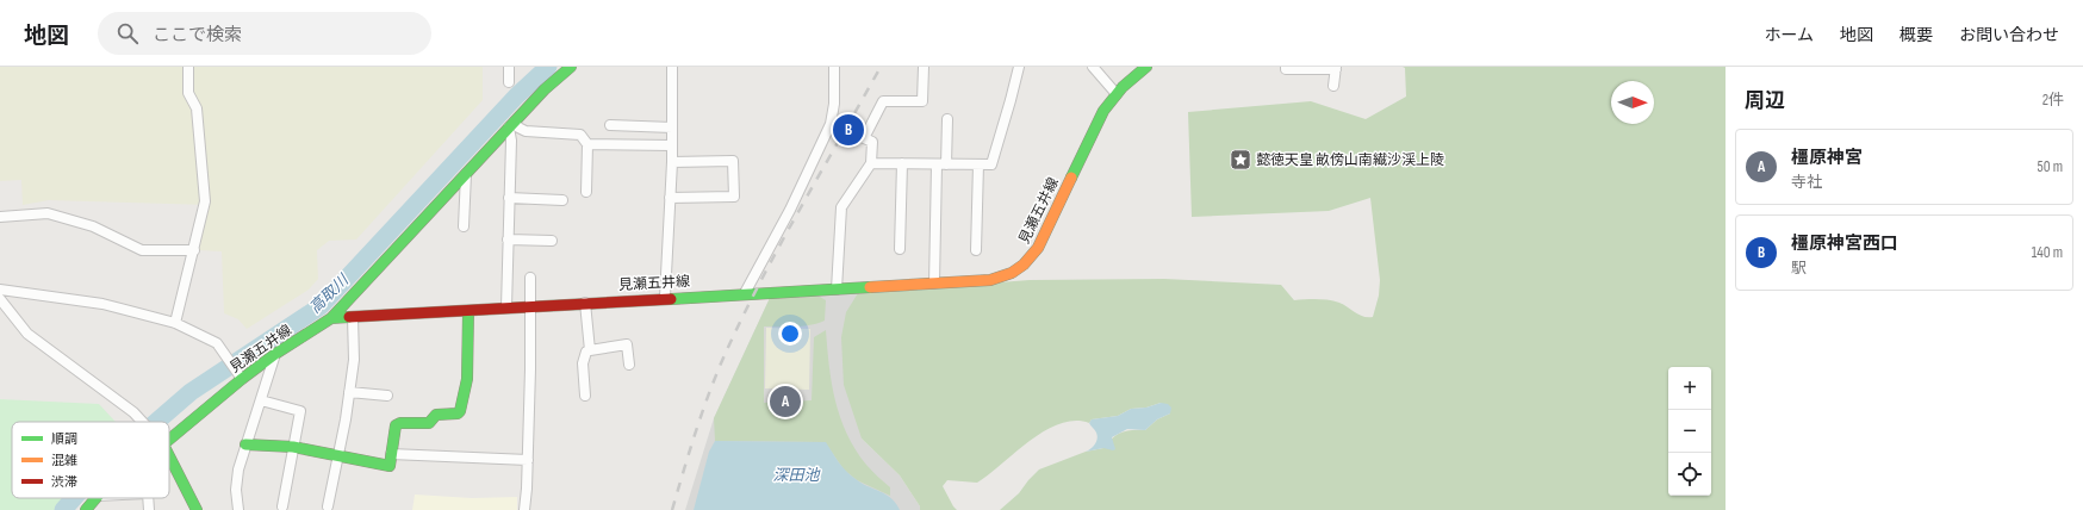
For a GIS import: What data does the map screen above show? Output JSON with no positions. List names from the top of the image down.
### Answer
{
  "streets": {
    "main road": ["見瀬五井線"]
  },
  "water": ["高取川", "深田池"],
  "places": {
    "place": ["懿徳天皇 畝傍山南繊沙渓上陵"]
  },
  "legend": ["順調", "混雑", "渋滞"],
  "north": "right",
  "page": {
    "header": "地図",
    "search": "ここで検索",
    "nav": [
      "ホーム",
      "地図",
      "概要",
      "お問い合わせ"
    ],
    "heading": ["周辺", "2件"],
    "pins": ["B", "A"],
    "list": [
      {
        "mark": "A",
        "name": "橿原神宮",
        "note": "寺社",
        "value": "50 m"
      },
      {
        "mark": "B",
        "name": "橿原神宮西口",
        "note": "駅",
        "value": "140 m"
      }
    ],
    "map_buttons": ["+", "−"]
  }
}
